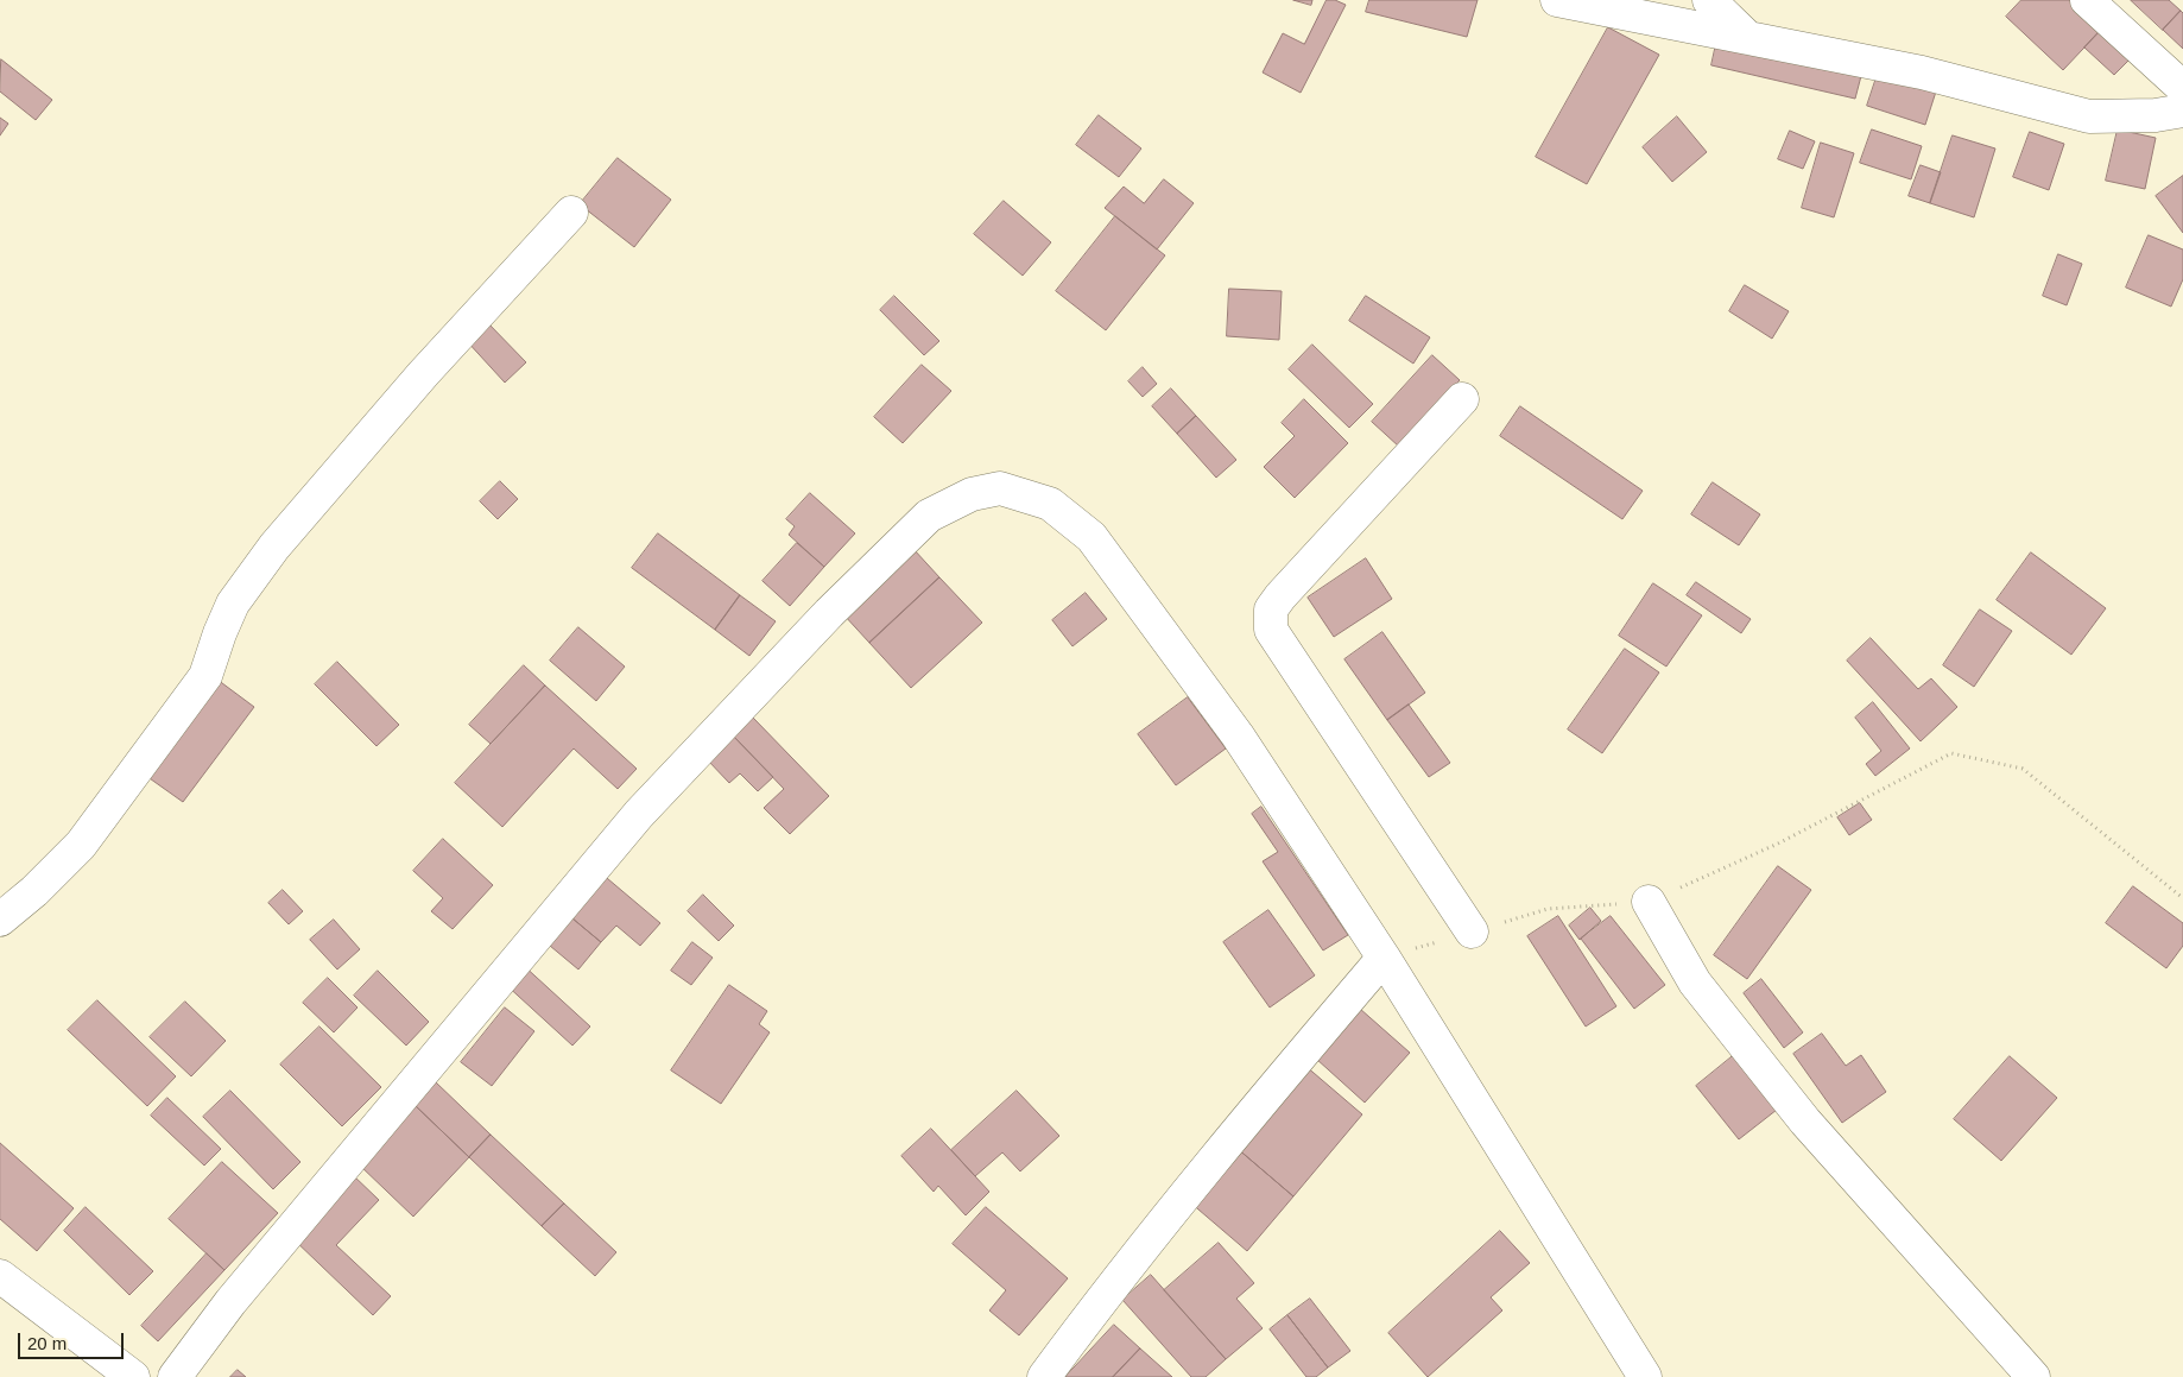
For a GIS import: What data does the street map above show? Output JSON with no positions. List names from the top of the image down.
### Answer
{
  "scale_bar": "20 m"
}
